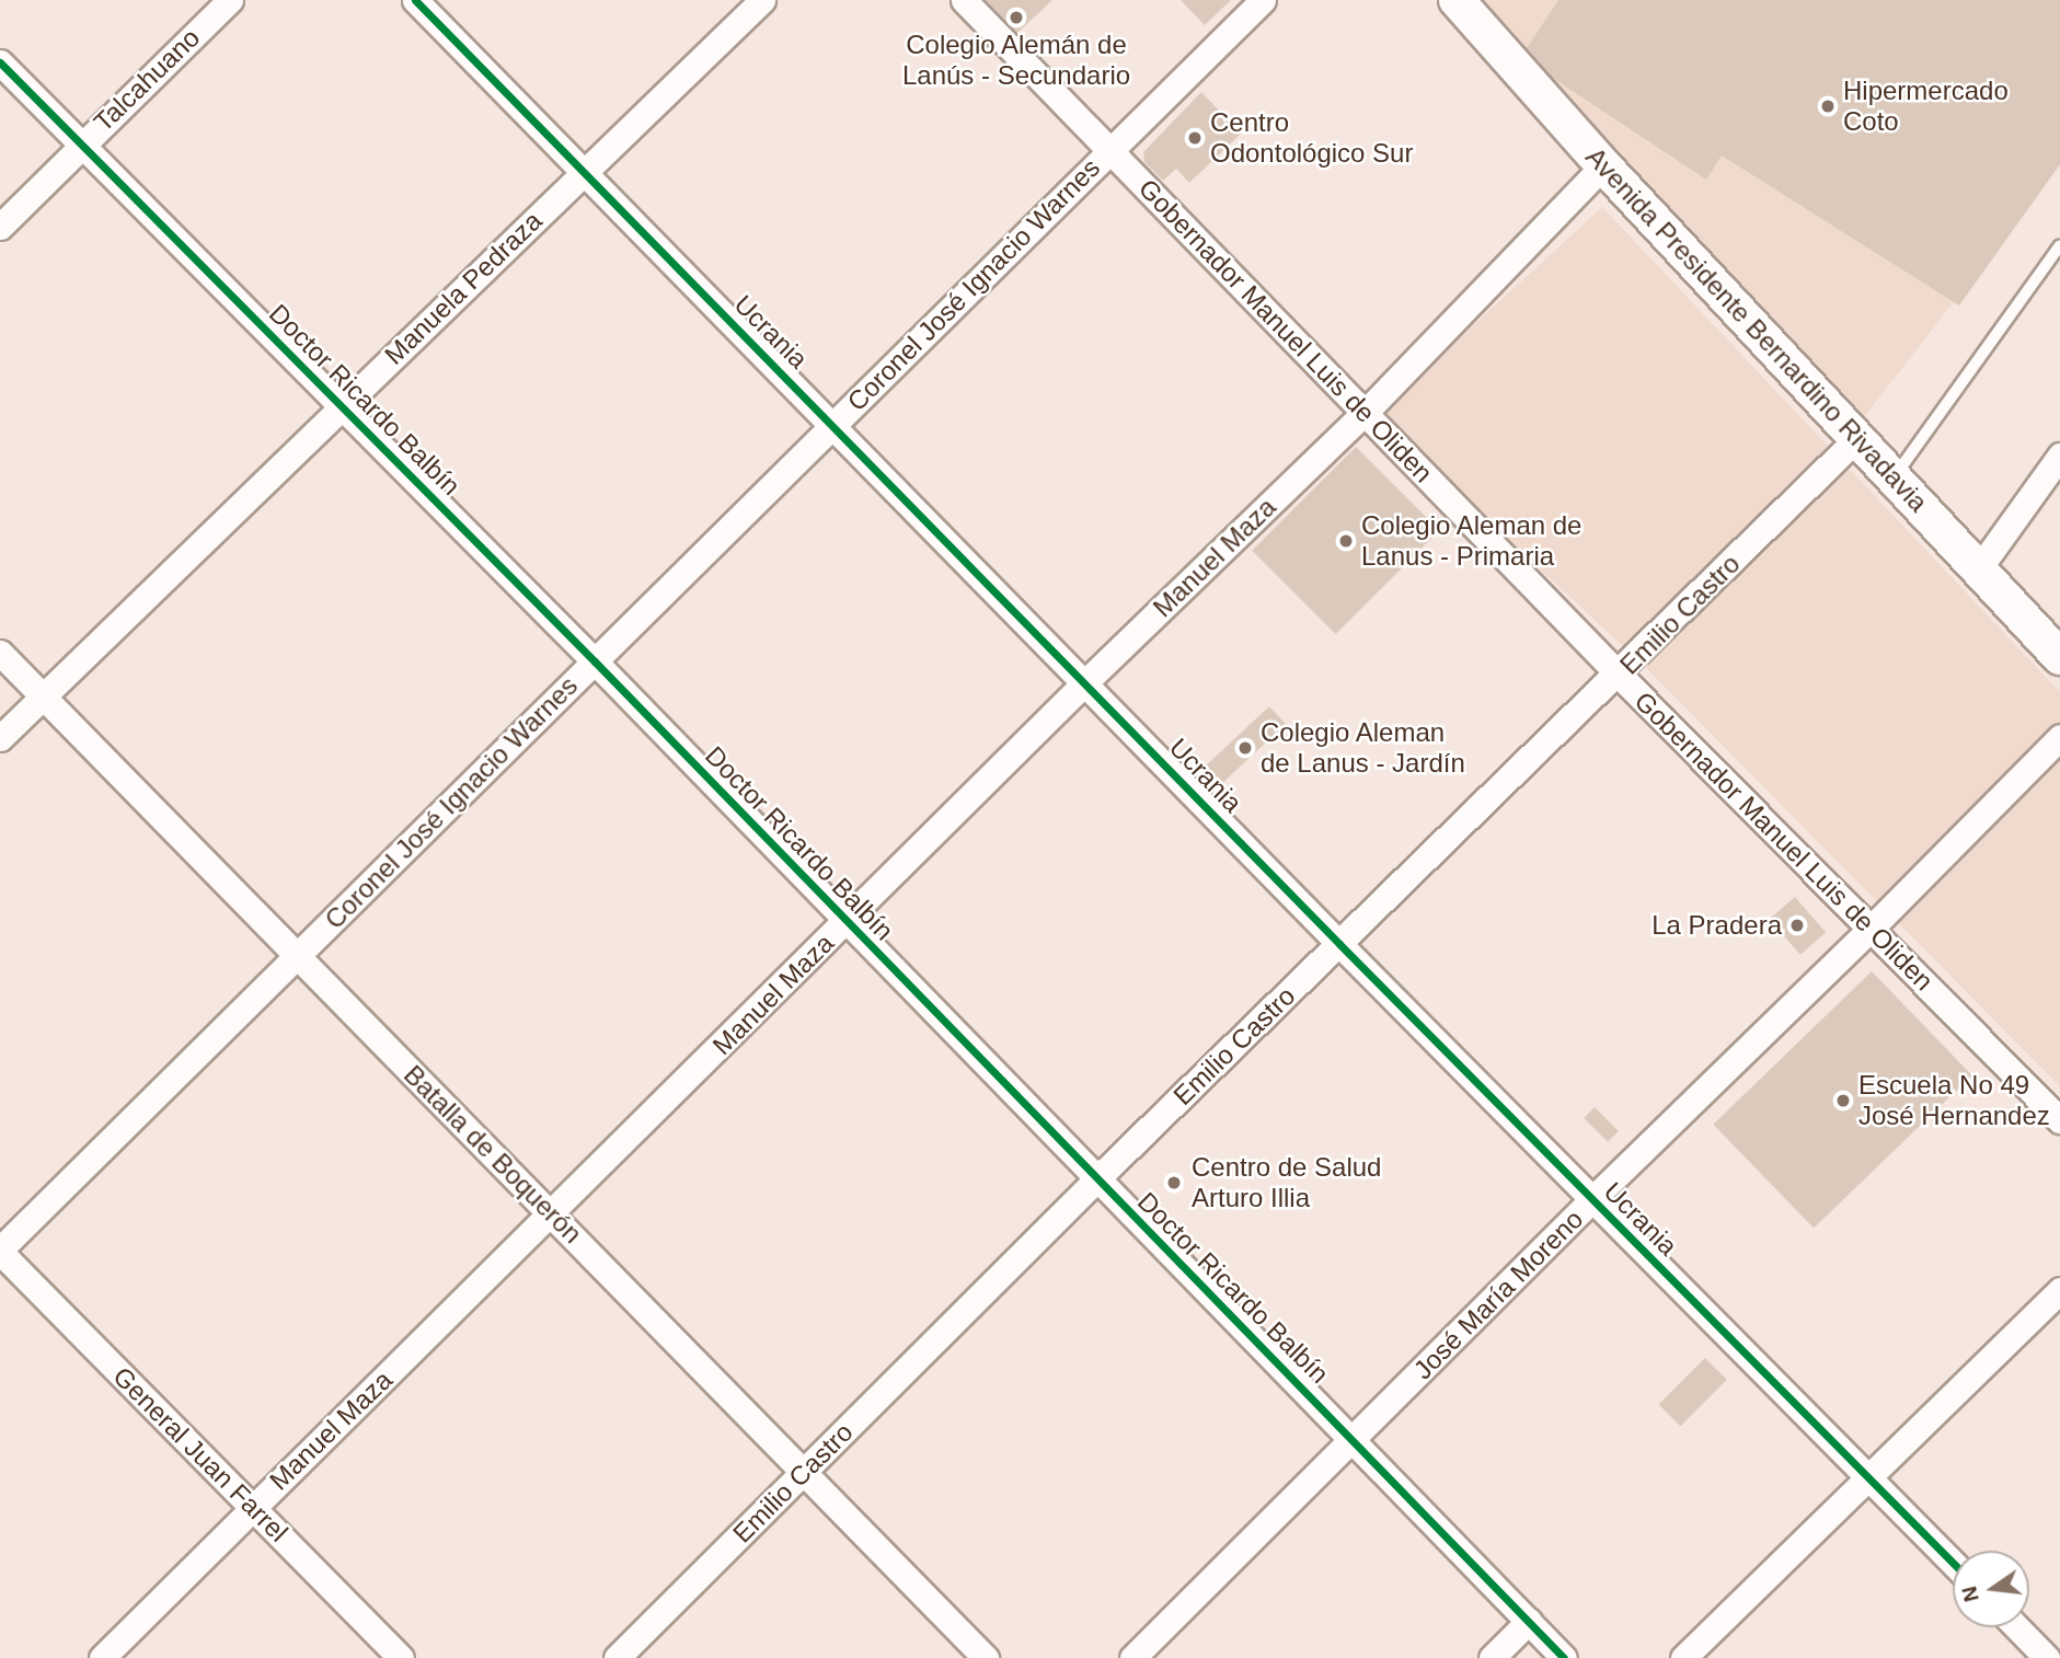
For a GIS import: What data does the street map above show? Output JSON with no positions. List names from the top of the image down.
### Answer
{
  "streets": {
    "street": [
      "Talcahuano",
      "Coronel José Ignacio Warnes",
      "Manuela Pedraza",
      "Avenida Presidente Bernardino Rivadavia",
      "Gobernador Manuel Luis de Oliden",
      "Ucrania",
      "Doctor Ricardo Balbín",
      "Manuel Maza",
      "Emilio Castro",
      "Batalla de Boquerón",
      "José María Moreno",
      "General Juan Farrel"
    ]
  },
  "crossings": [
    ["Talcahuano", "Doctor Ricardo Balbín"],
    ["Coronel José Ignacio Warnes", "Gobernador Manuel Luis de Oliden"],
    ["Coronel José Ignacio Warnes", "Ucrania"],
    ["Coronel José Ignacio Warnes", "Doctor Ricardo Balbín"],
    ["Coronel José Ignacio Warnes", "Batalla de Boquerón"],
    ["Coronel José Ignacio Warnes", "General Juan Farrel"],
    ["Manuela Pedraza", "Ucrania"],
    ["Manuela Pedraza", "Doctor Ricardo Balbín"],
    ["Manuela Pedraza", "Batalla de Boquerón"],
    ["Avenida Presidente Bernardino Rivadavia", "Manuel Maza"],
    ["Avenida Presidente Bernardino Rivadavia", "Emilio Castro"],
    ["Gobernador Manuel Luis de Oliden", "Manuel Maza"],
    ["Gobernador Manuel Luis de Oliden", "Emilio Castro"],
    ["Gobernador Manuel Luis de Oliden", "José María Moreno"],
    ["Ucrania", "Manuel Maza"],
    ["Ucrania", "Emilio Castro"],
    ["Ucrania", "José María Moreno"],
    ["Doctor Ricardo Balbín", "Manuel Maza"],
    ["Doctor Ricardo Balbín", "Emilio Castro"],
    ["Doctor Ricardo Balbín", "José María Moreno"],
    ["Manuel Maza", "Batalla de Boquerón"],
    ["Manuel Maza", "General Juan Farrel"],
    ["Emilio Castro", "Batalla de Boquerón"]
  ],
  "places": [
    "Colegio Alemán de Lanús - Secundario",
    "Hipermercado Coto",
    "Centro Odontológico Sur",
    "Colegio Aleman de Lanus - Primaria",
    "Colegio Aleman de Lanus - Jardín",
    "La Pradera",
    "Escuela No 49 José Hernandez",
    "Centro de Salud Arturo Illia"
  ],
  "north": "left"
}
